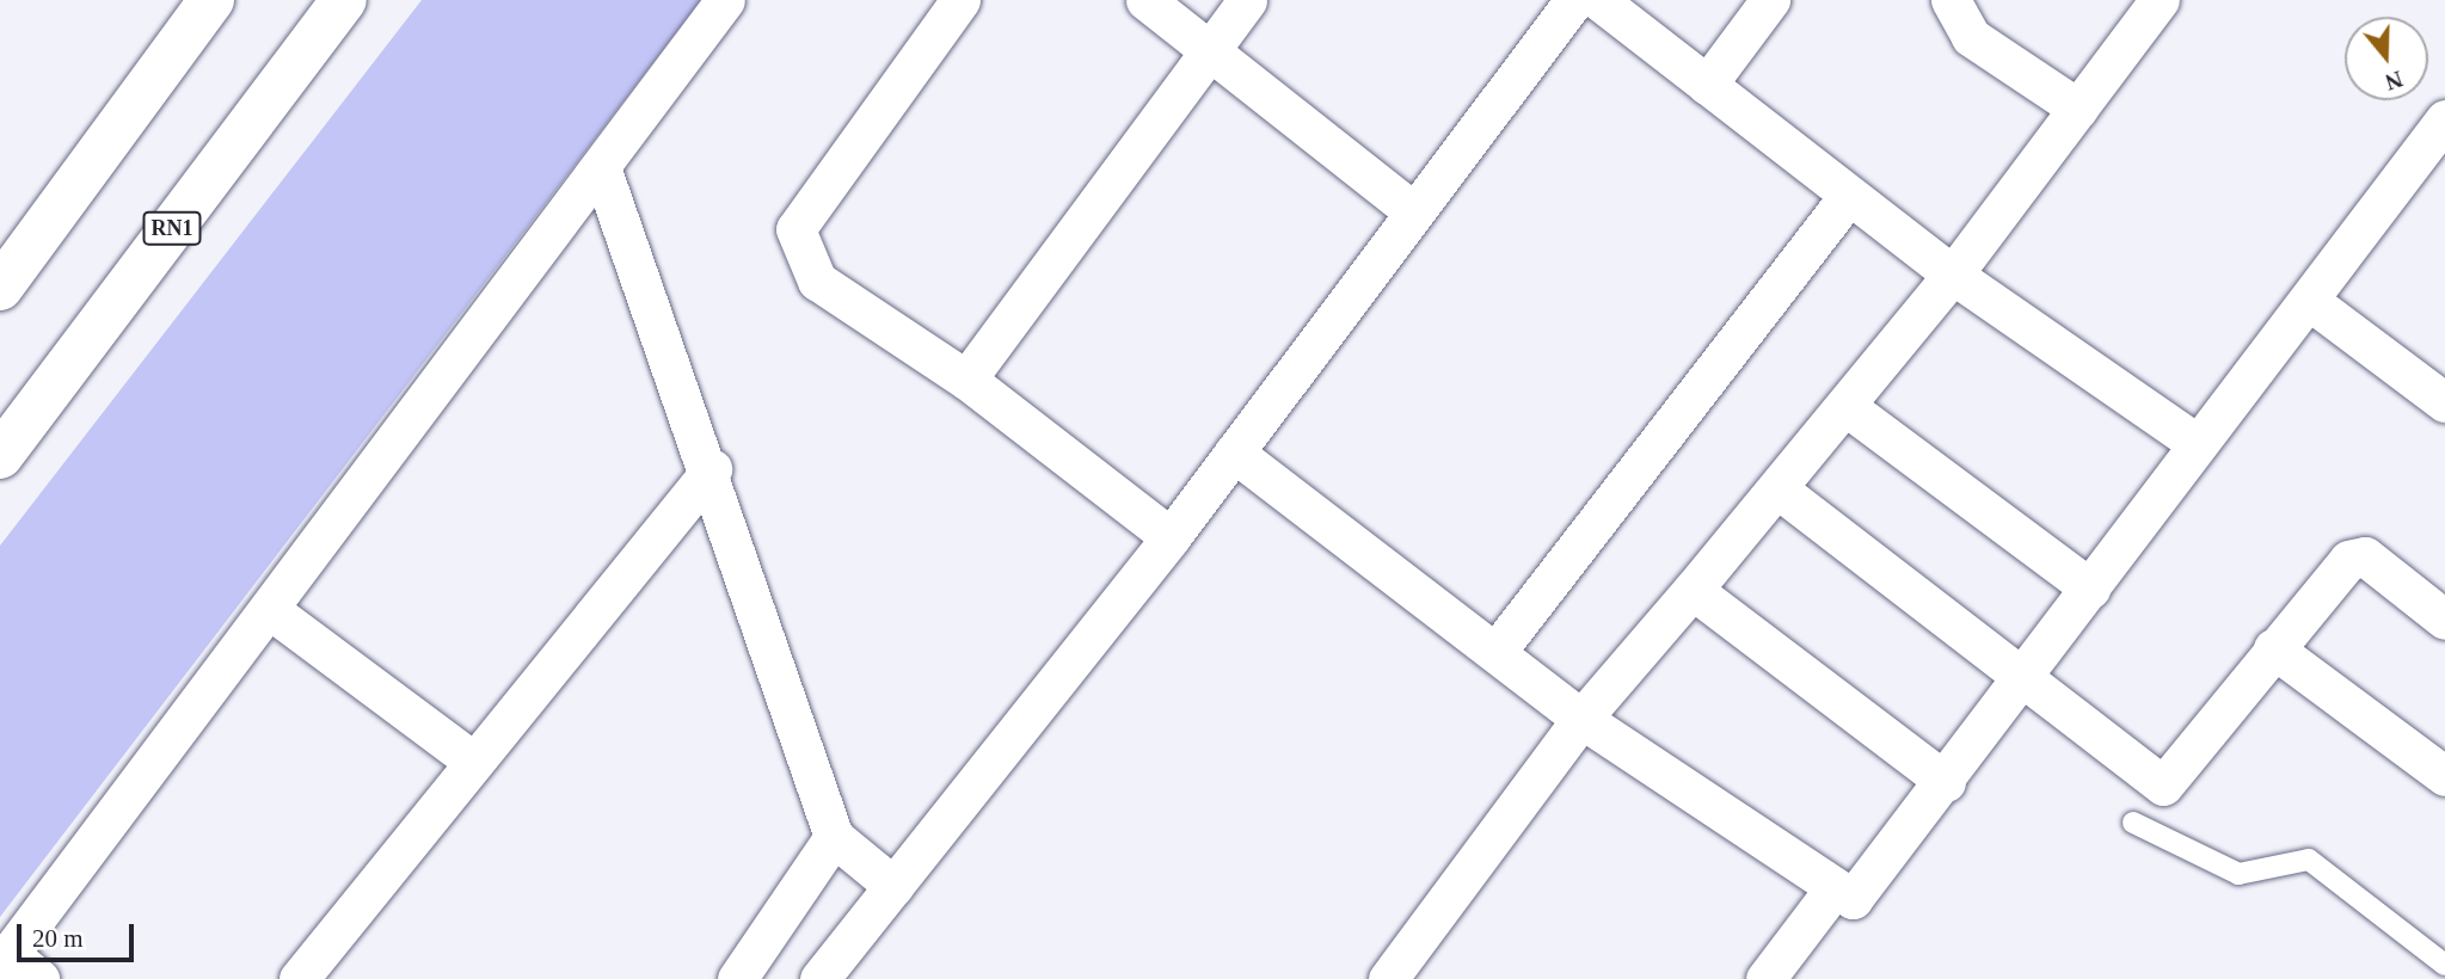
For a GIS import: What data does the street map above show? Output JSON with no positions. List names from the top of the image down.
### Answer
{
  "streets": {
    "highway": ["RN1"]
  },
  "scale_bar": "20 m",
  "north": "bottom"
}
